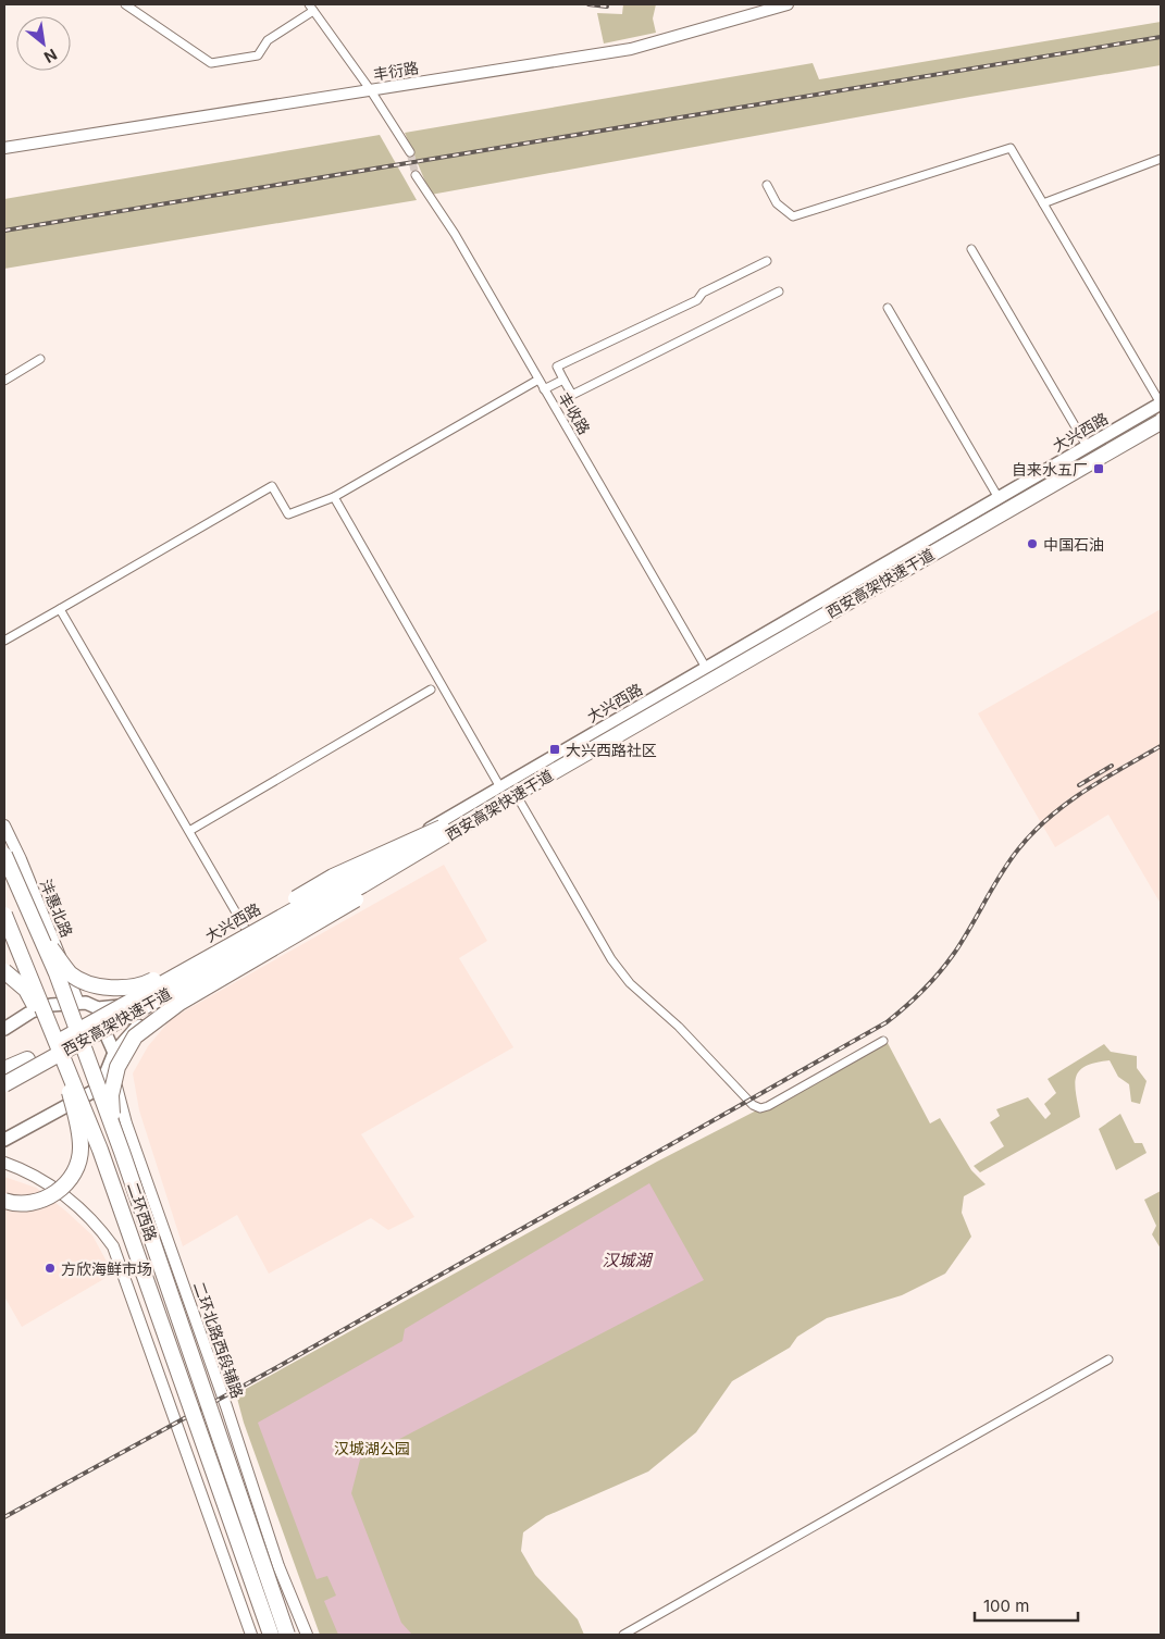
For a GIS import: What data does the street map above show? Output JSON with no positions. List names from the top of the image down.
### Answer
{
  "streets": {
    "highway": ["西安高架快速干道", "二环西路"],
    "main road": [
      "丰衍路",
      "大兴西路",
      "沣惠北路",
      "二环北路西段辅路"
    ],
    "street": ["丰收路"]
  },
  "crossings": [
    ["丰收路", "大兴西路"],
    ["大兴西路", "沣惠北路"]
  ],
  "water": ["汉城湖"],
  "parks": ["汉城湖公园"],
  "places": {
    "transit": ["自来水五厂", "大兴西路社区"],
    "other": ["中国石油", "方欣海鲜市场"]
  },
  "scale_bar": "100 m",
  "north": "bottom right"
}
